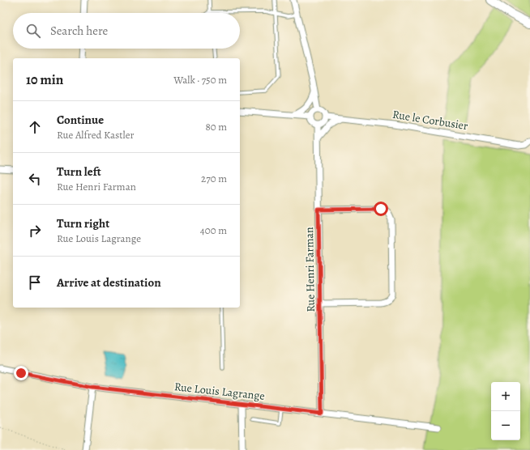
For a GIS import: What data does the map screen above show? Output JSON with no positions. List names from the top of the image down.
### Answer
{
  "streets": {
    "street": ["Rue le Corbusier", "Rue Henri Farman", "Rue Louis Lagrange"]
  },
  "crossings": [
    ["Rue le Corbusier", "Rue Henri Farman"],
    ["Rue Henri Farman", "Rue Louis Lagrange"]
  ],
  "page": {
    "search": "Search here",
    "heading": ["10 min", "Walk · 750 m"],
    "list": [
      ["Continue", "Rue Alfred Kastler", "80 m"],
      ["Turn left", "Rue Henri Farman", "270 m"],
      ["Turn right", "Rue Louis Lagrange", "400 m"],
      "Arrive at destination"
    ],
    "map_buttons": ["+", "−"]
  }
}
